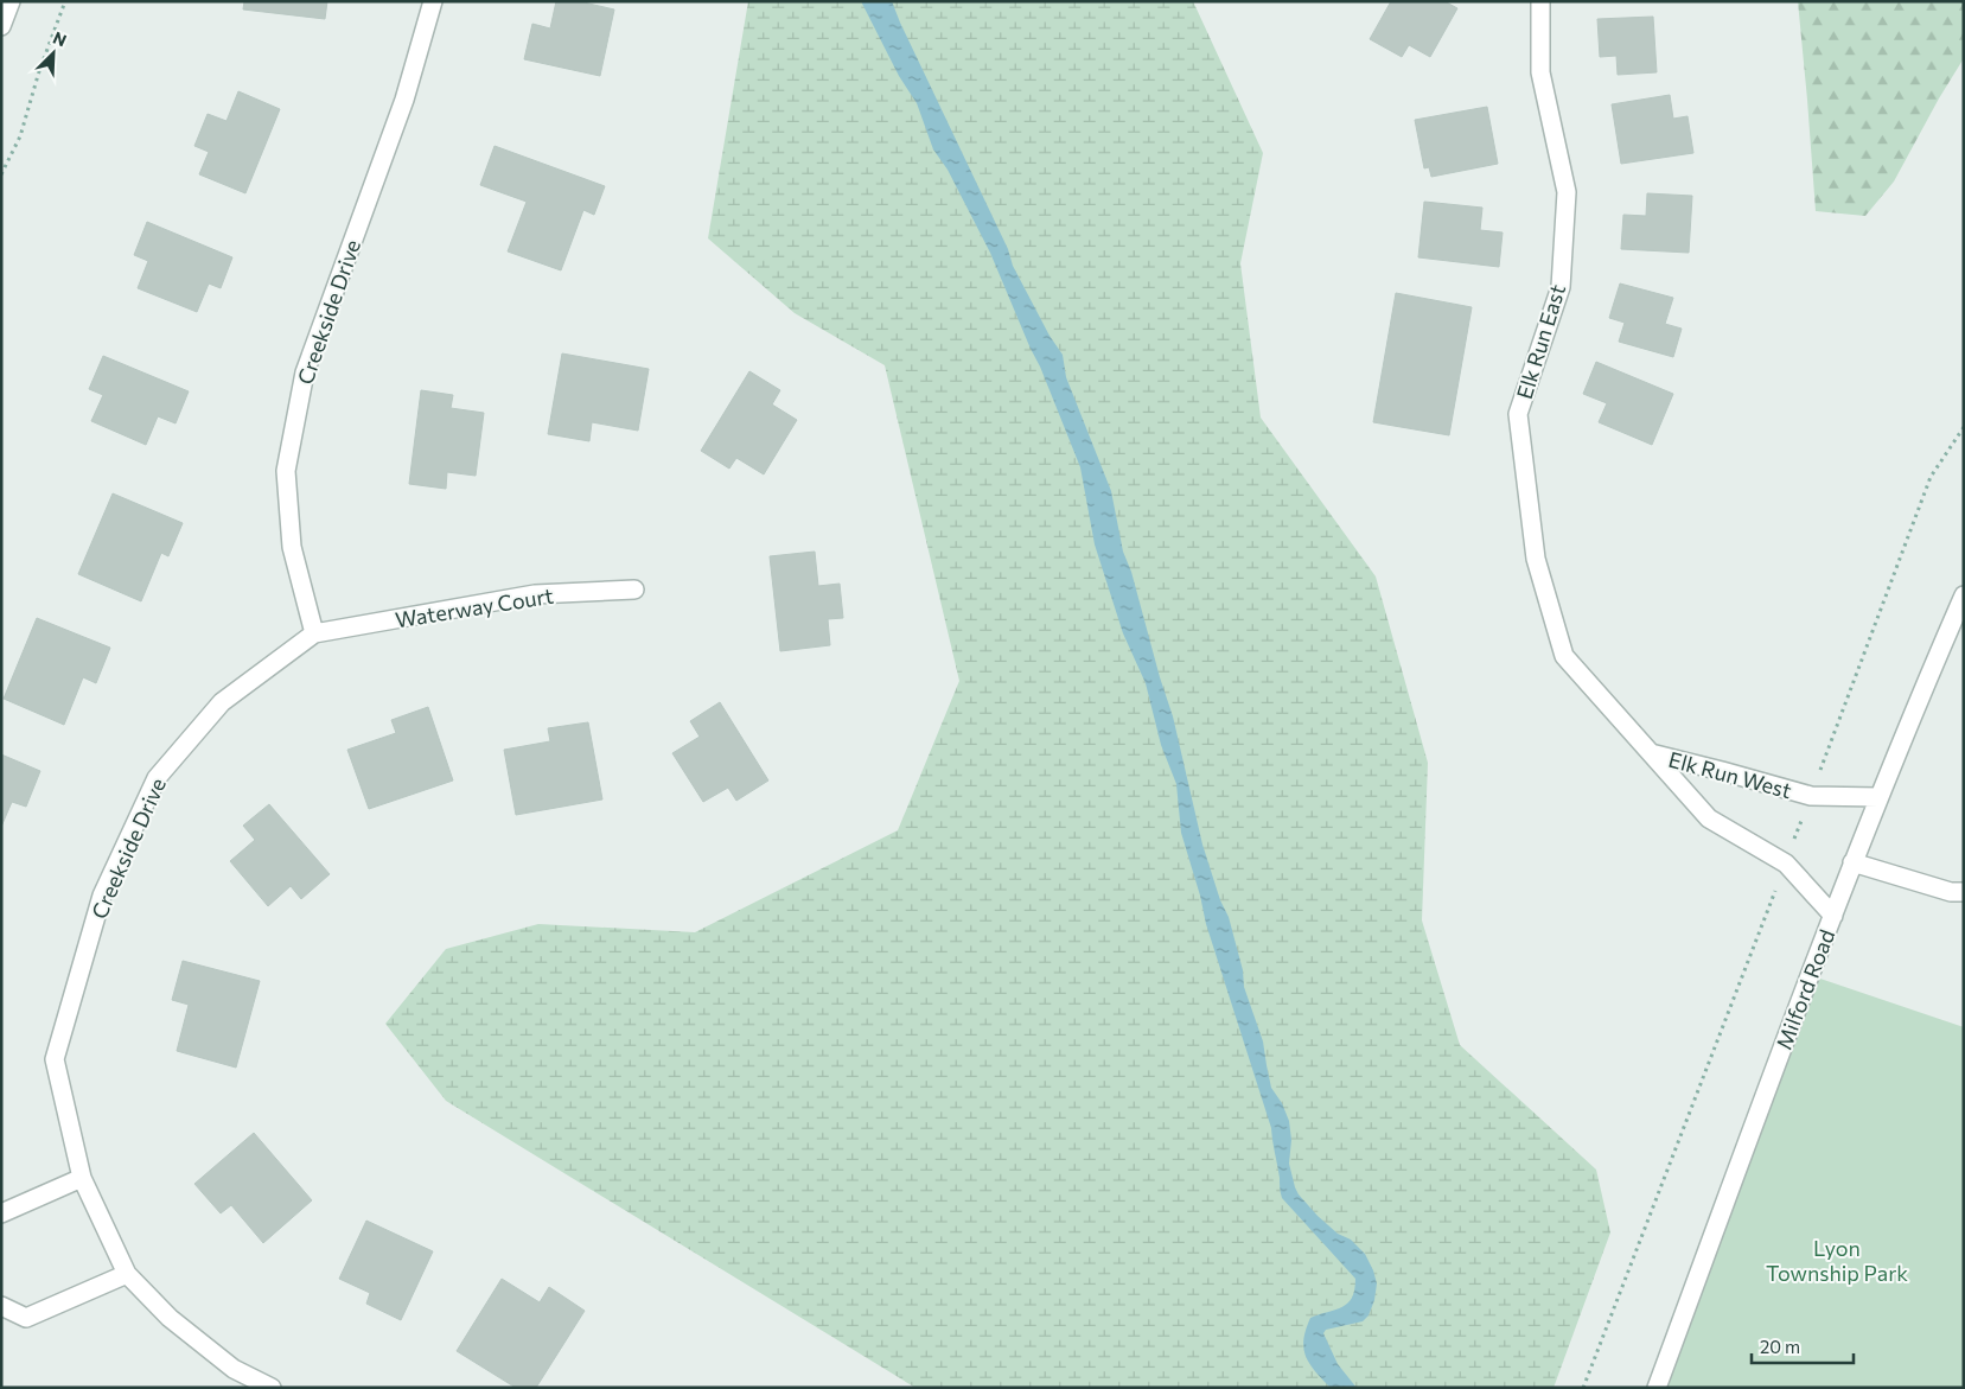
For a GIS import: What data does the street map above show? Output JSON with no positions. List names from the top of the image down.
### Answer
{
  "streets": {
    "street": [
      "Creekside Drive",
      "Elk Run East",
      "Waterway Court",
      "Elk Run West",
      "Milford Road"
    ]
  },
  "crossings": [
    ["Creekside Drive", "Waterway Court"],
    ["Elk Run East", "Elk Run West"],
    ["Elk Run West", "Milford Road"]
  ],
  "parks": ["Lyon Township Park"],
  "scale_bar": "20 m",
  "north": "top right"
}
